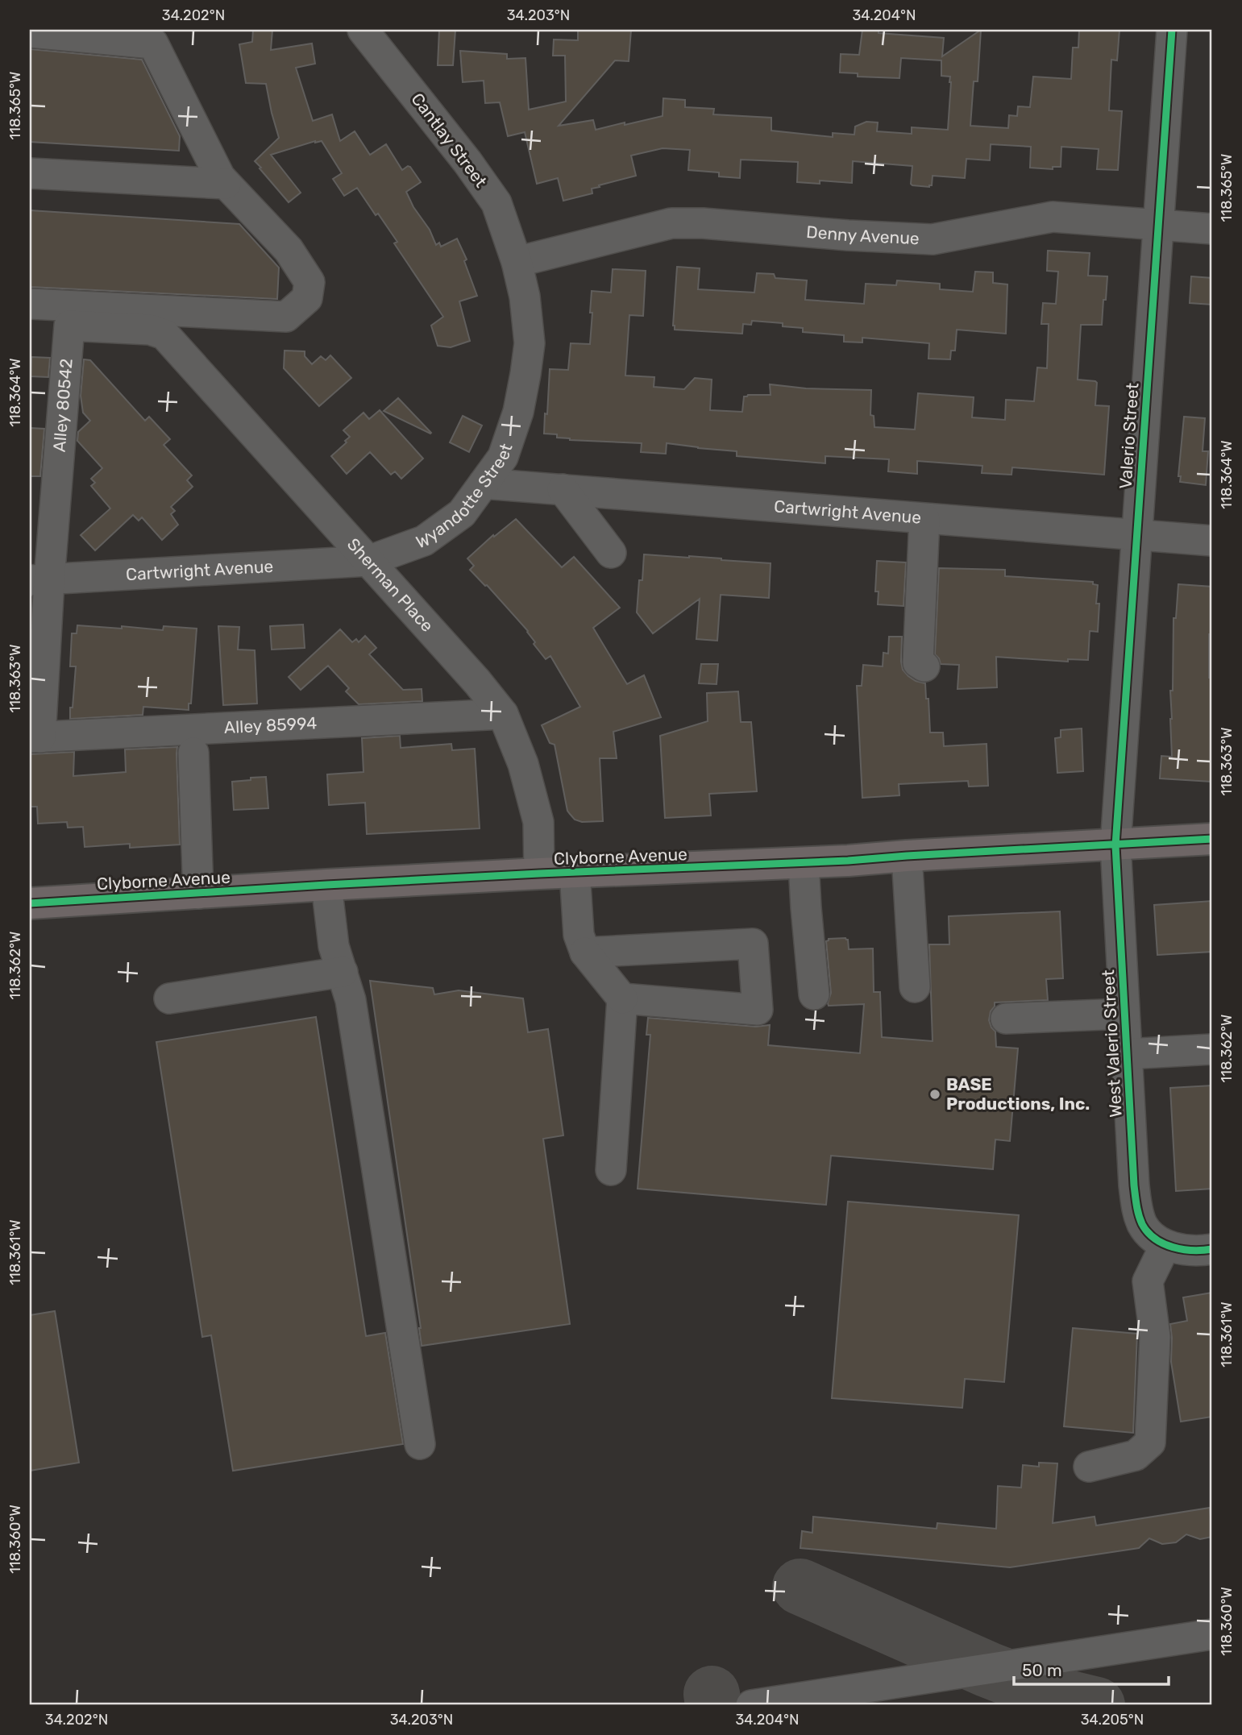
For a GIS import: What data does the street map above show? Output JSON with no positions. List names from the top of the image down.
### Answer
{
  "streets": {
    "main road": ["Clyborne Avenue"],
    "street": [
      "Cantlay Street",
      "Denny Avenue",
      "Alley 80542",
      "Valerio Street",
      "Wyandotte Street",
      "Cartwright Avenue",
      "Sherman Place",
      "Alley 85994",
      "West Valerio Street"
    ]
  },
  "crossings": [
    ["Cantlay Street", "Denny Avenue"],
    ["Cantlay Street", "Wyandotte Street"],
    ["Denny Avenue", "Valerio Street"],
    ["Denny Avenue", "Wyandotte Street"],
    ["Alley 80542", "Cartwright Avenue"],
    ["Alley 80542", "Sherman Place"],
    ["Valerio Street", "Cartwright Avenue"],
    ["Valerio Street", "Clyborne Avenue"],
    ["Valerio Street", "West Valerio Street"],
    ["Wyandotte Street", "Cartwright Avenue"],
    ["Wyandotte Street", "Sherman Place"],
    ["Cartwright Avenue", "Sherman Place"],
    ["Sherman Place", "Alley 85994"],
    ["Sherman Place", "Clyborne Avenue"],
    ["Clyborne Avenue", "West Valerio Street"]
  ],
  "places": ["BASE Productions, Inc."],
  "scale_bar": "50 m",
  "coordinates": [
    "34.202°N",
    "34.203°N",
    "34.204°N",
    "118.365°W",
    "118.364°W",
    "118.363°W",
    "118.362°W",
    "118.361°W",
    "118.360°W",
    "34.205°N"
  ]
}
